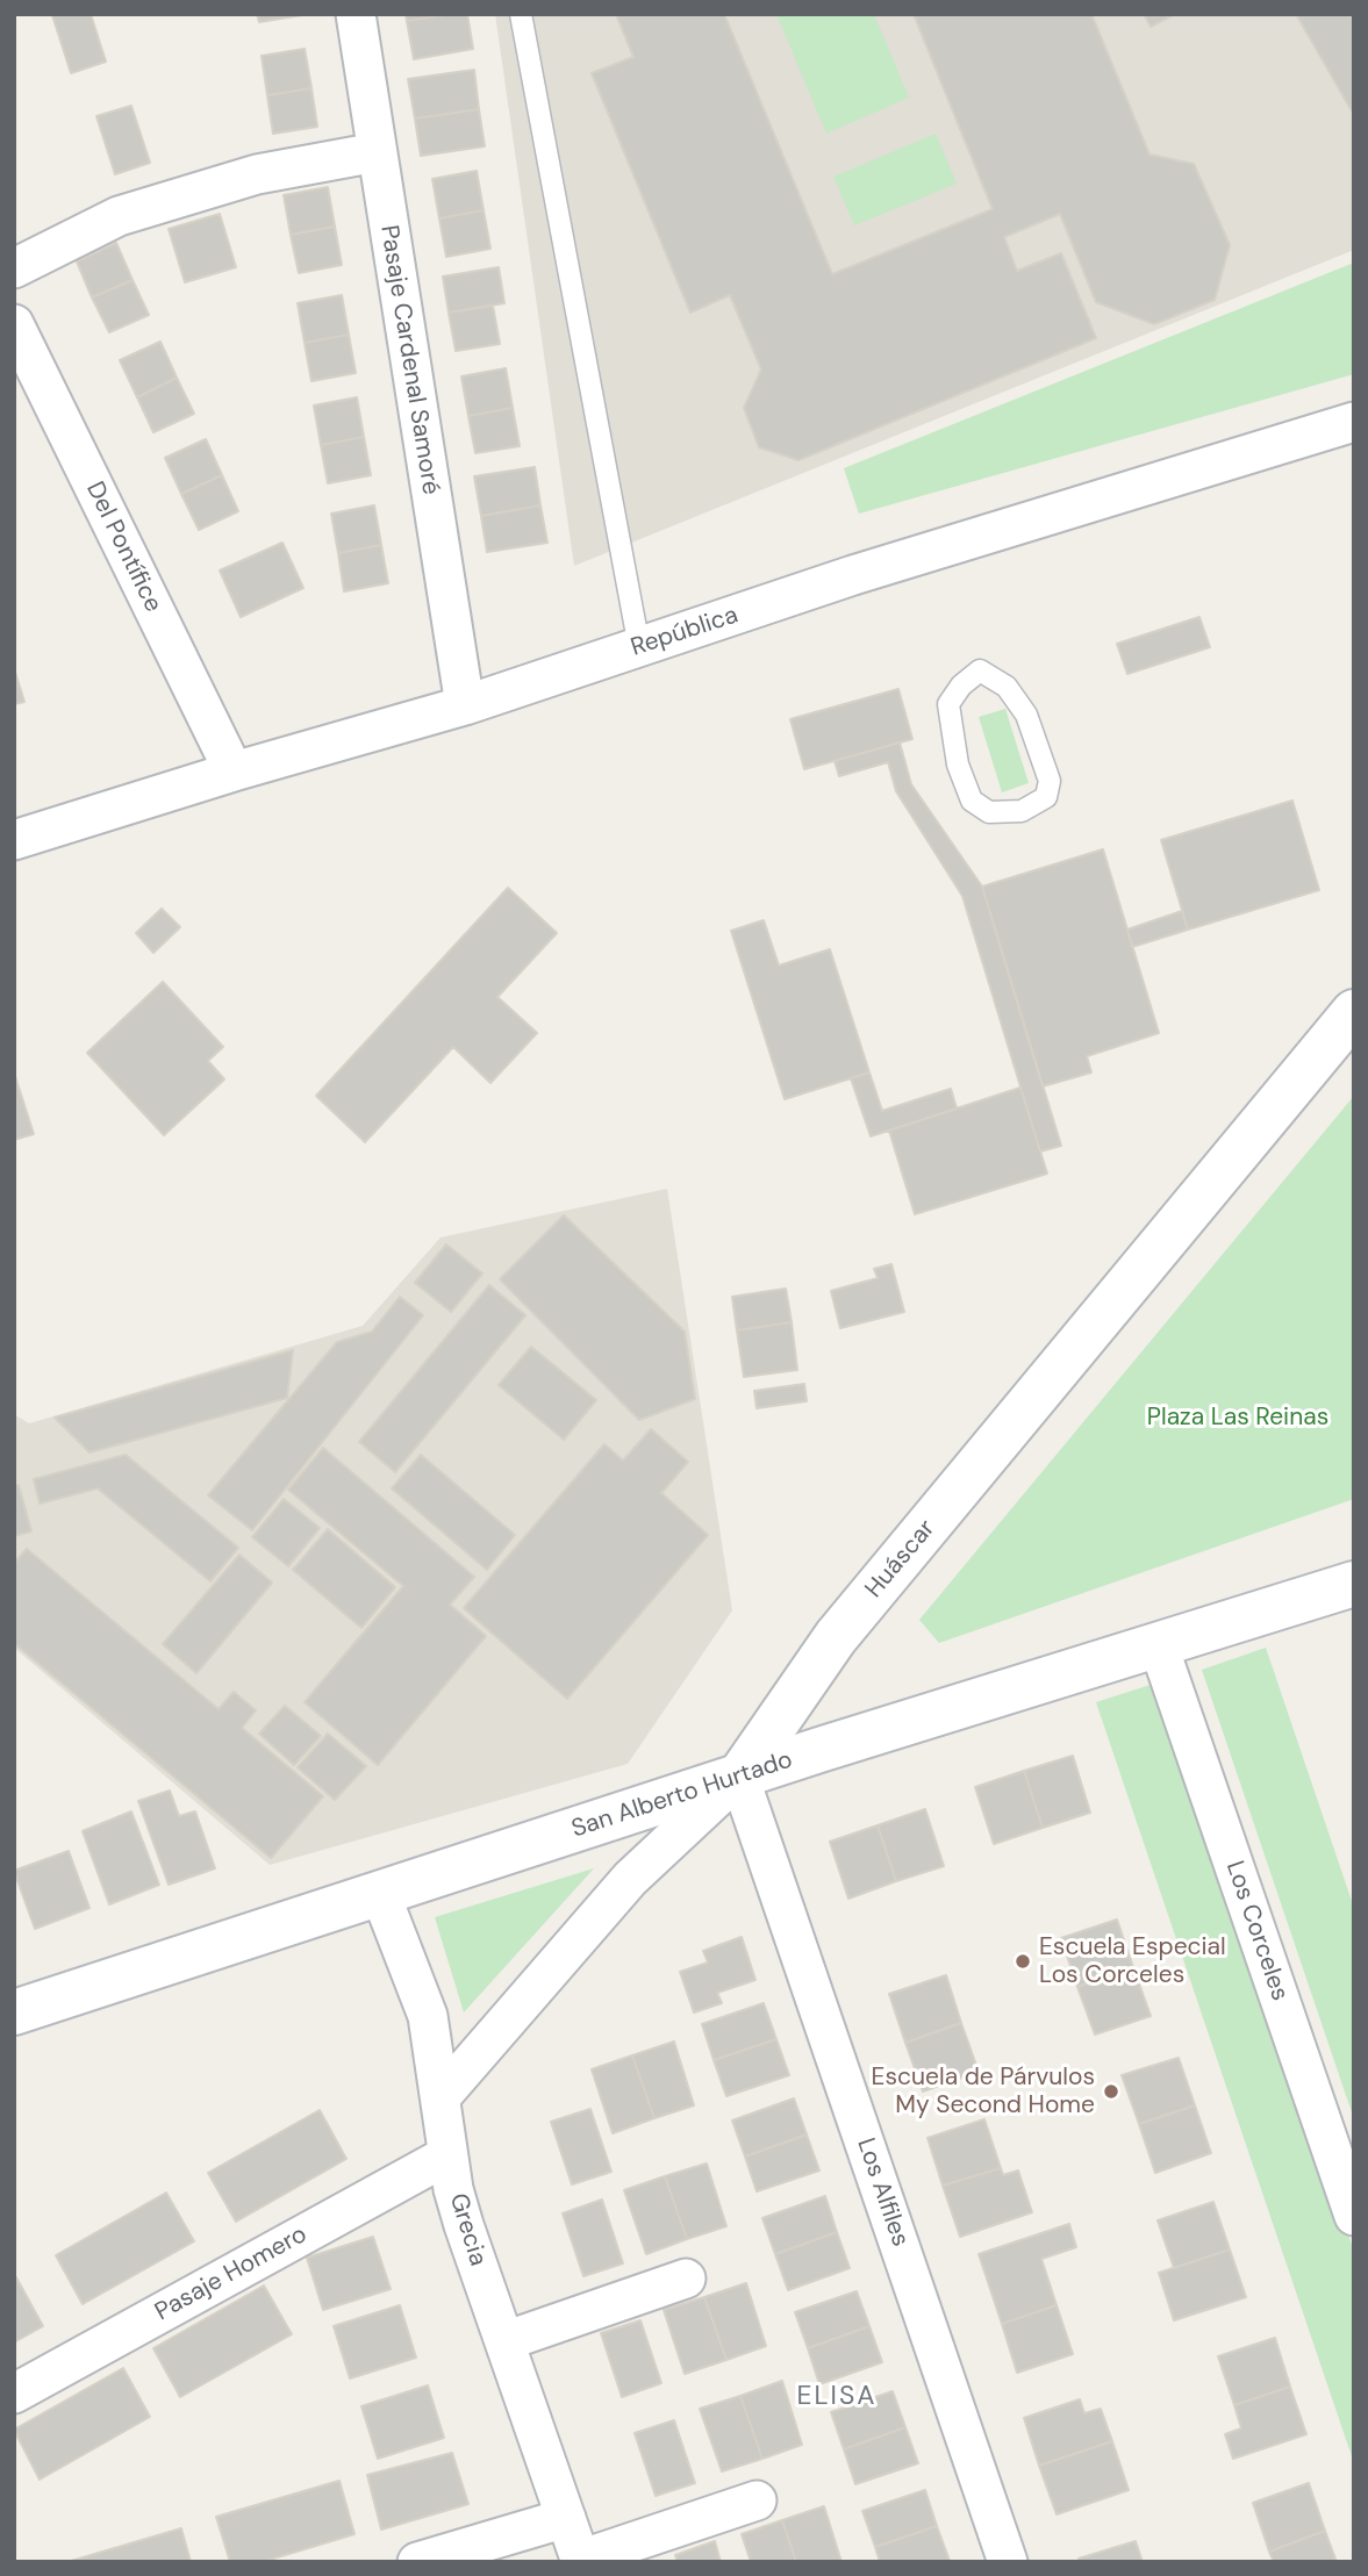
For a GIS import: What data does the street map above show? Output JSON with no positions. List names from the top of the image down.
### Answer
{
  "streets": {
    "main road": ["Huáscar", "San Alberto Hurtado"],
    "street": [
      "Pasaje Cardenal Samoré",
      "Del Pontífice",
      "República",
      "Los Corceles",
      "Los Alfiles",
      "Grecia",
      "Pasaje Homero"
    ]
  },
  "crossings": [
    ["Pasaje Cardenal Samoré", "República"],
    ["Del Pontífice", "República"],
    ["Huáscar", "San Alberto Hurtado"],
    ["Huáscar", "Los Alfiles"],
    ["Huáscar", "Grecia"],
    ["San Alberto Hurtado", "Los Corceles"],
    ["San Alberto Hurtado", "Los Alfiles"],
    ["San Alberto Hurtado", "Grecia"],
    ["Grecia", "Pasaje Homero"]
  ],
  "districts": ["ELISA"],
  "parks": ["Plaza Las Reinas"],
  "places": ["Escuela Especial Los Corceles", "Escuela de Párvulos My Second Home"]
}
